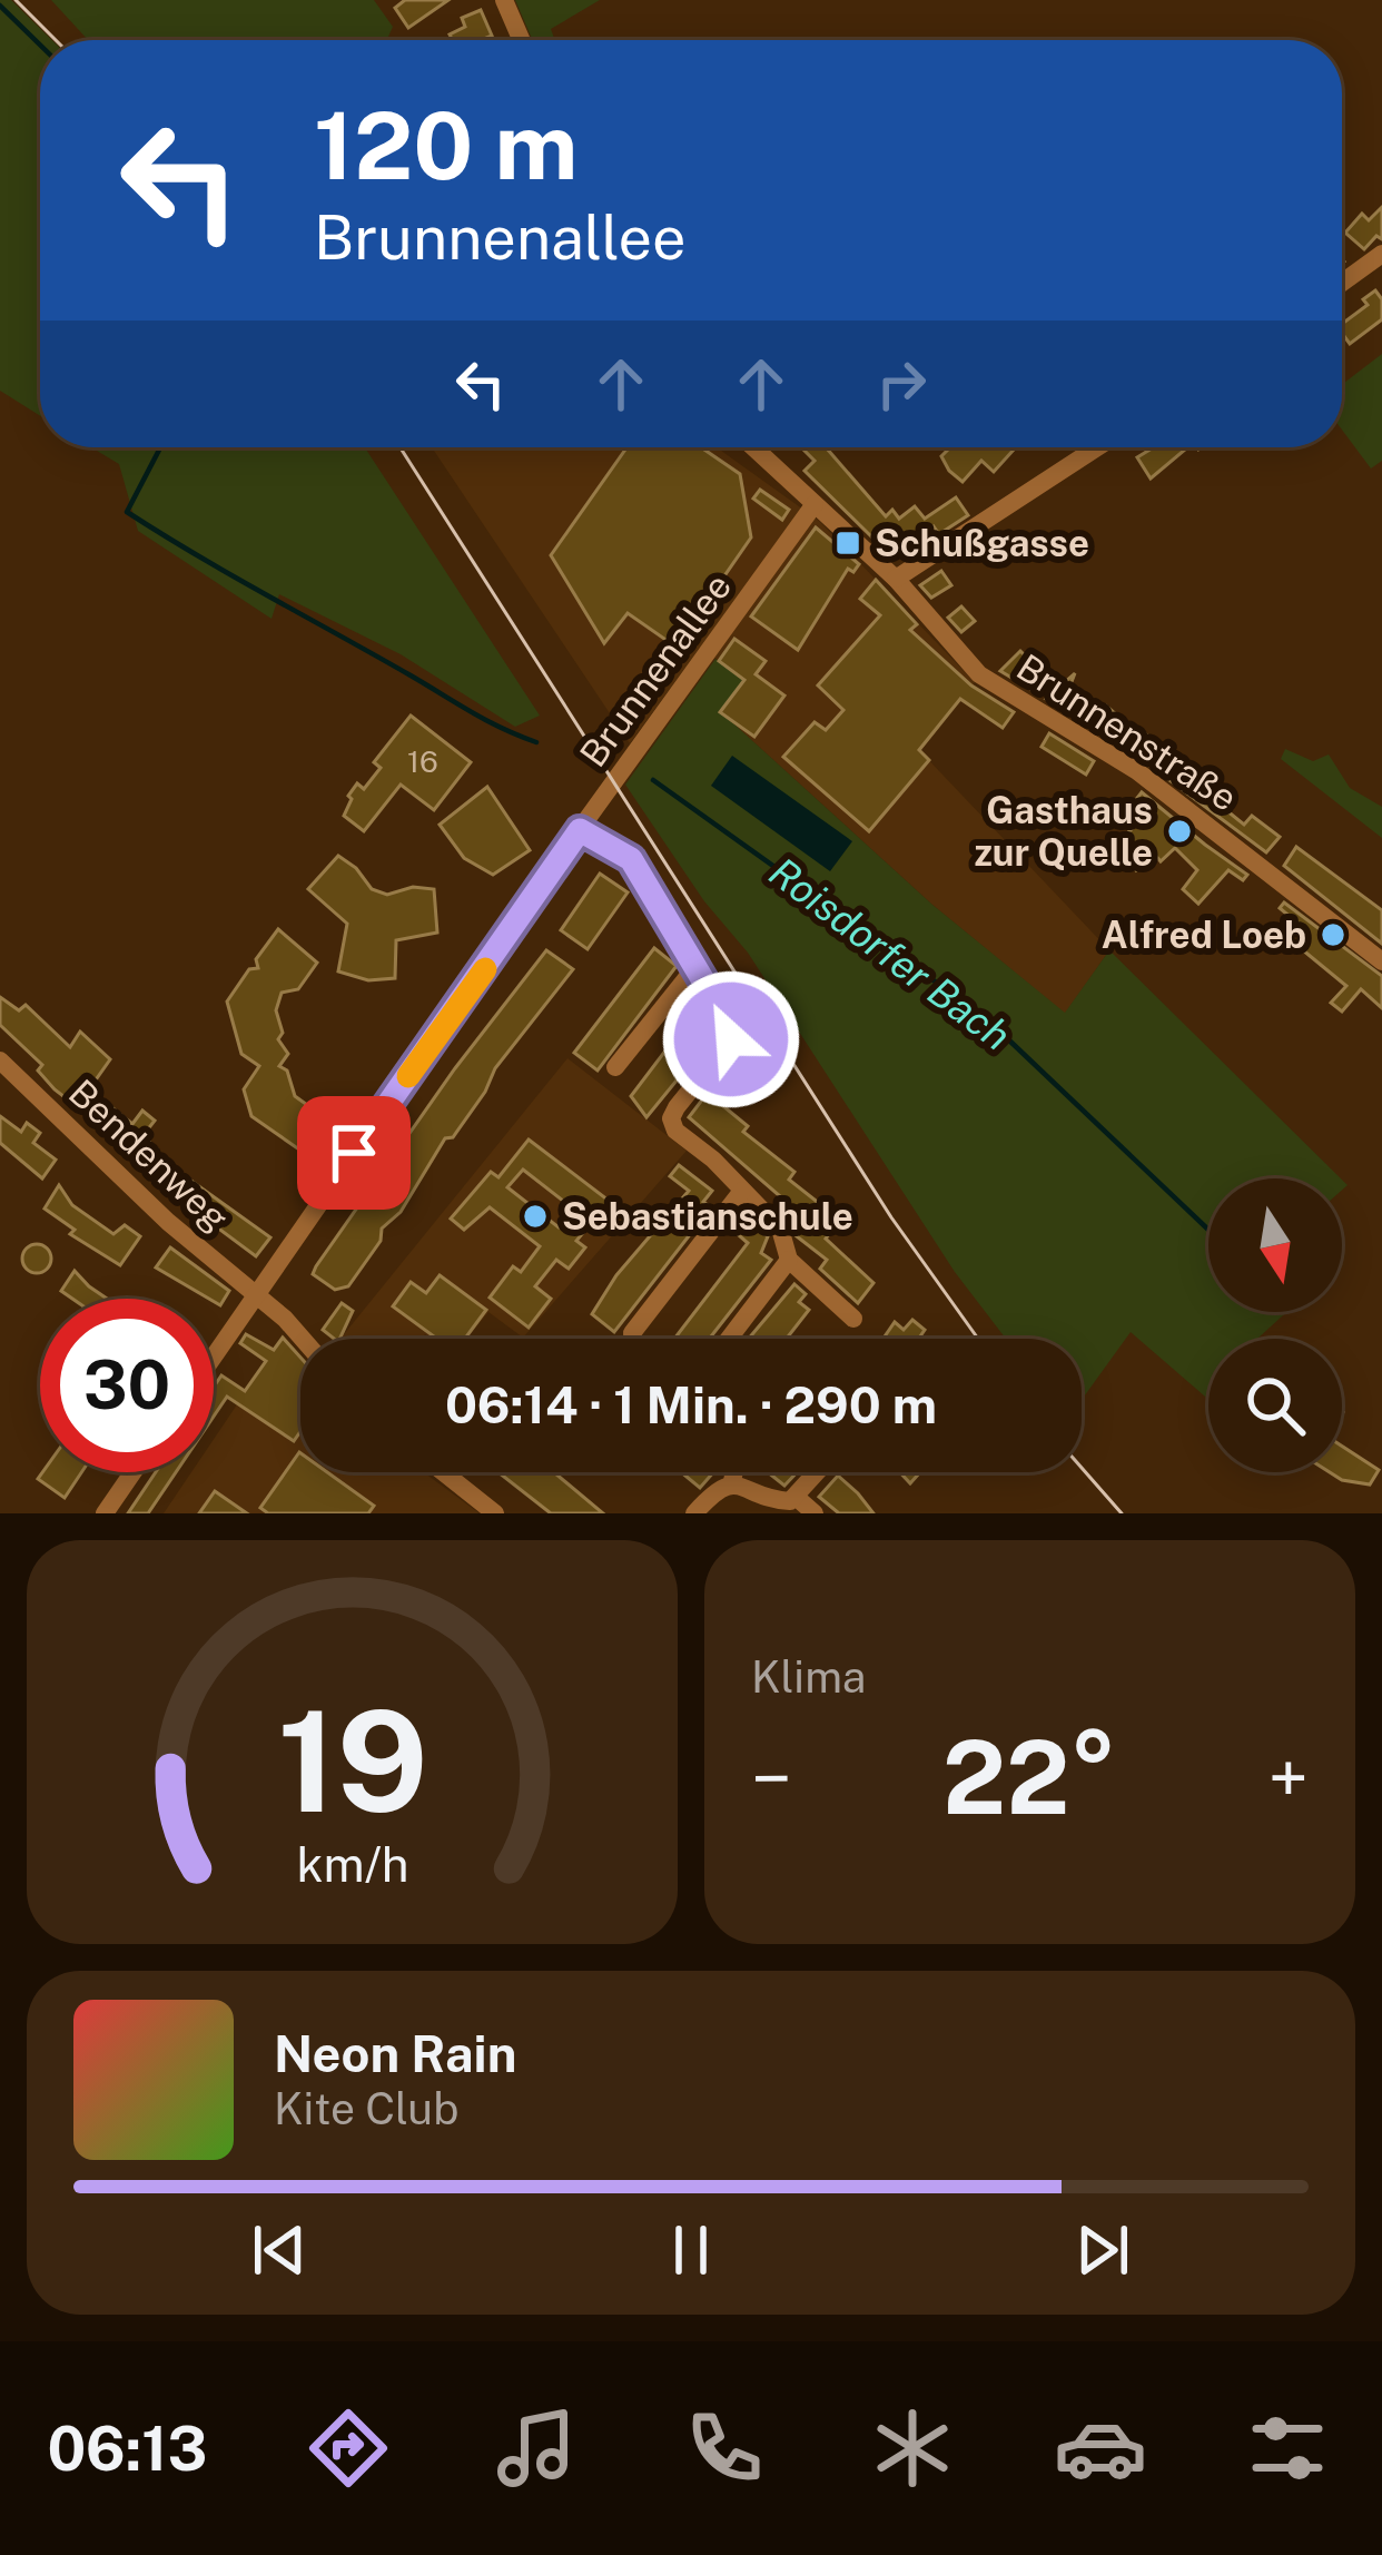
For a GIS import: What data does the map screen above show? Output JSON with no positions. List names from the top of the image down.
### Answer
{
  "streets": {
    "street": ["Brunnenallee", "Brunnenstraße", "Bendenweg"]
  },
  "crossings": [
    ["Brunnenallee", "Brunnenstraße"],
    ["Brunnenallee", "Bendenweg"]
  ],
  "water": ["Roisdorfer Bach"],
  "places": {
    "transit": ["Schußgasse"],
    "other": ["Gasthaus zur Quelle", "Alfred Loeb", "Sebastianschule"]
  },
  "house_numbers": ["16"],
  "north": "bottom",
  "page": {
    "turn": ["120 m", "Brunnenallee"],
    "limit": "30",
    "trip": "06:14 · 1 Min. · 290 m",
    "tile": "Klima",
    "heat": ["−", "22°", "+"],
    "song": ["Neon Rain", "Kite Club"],
    "tabs": "06:13",
    "gauge": ["19", "km/h"]
  }
}
